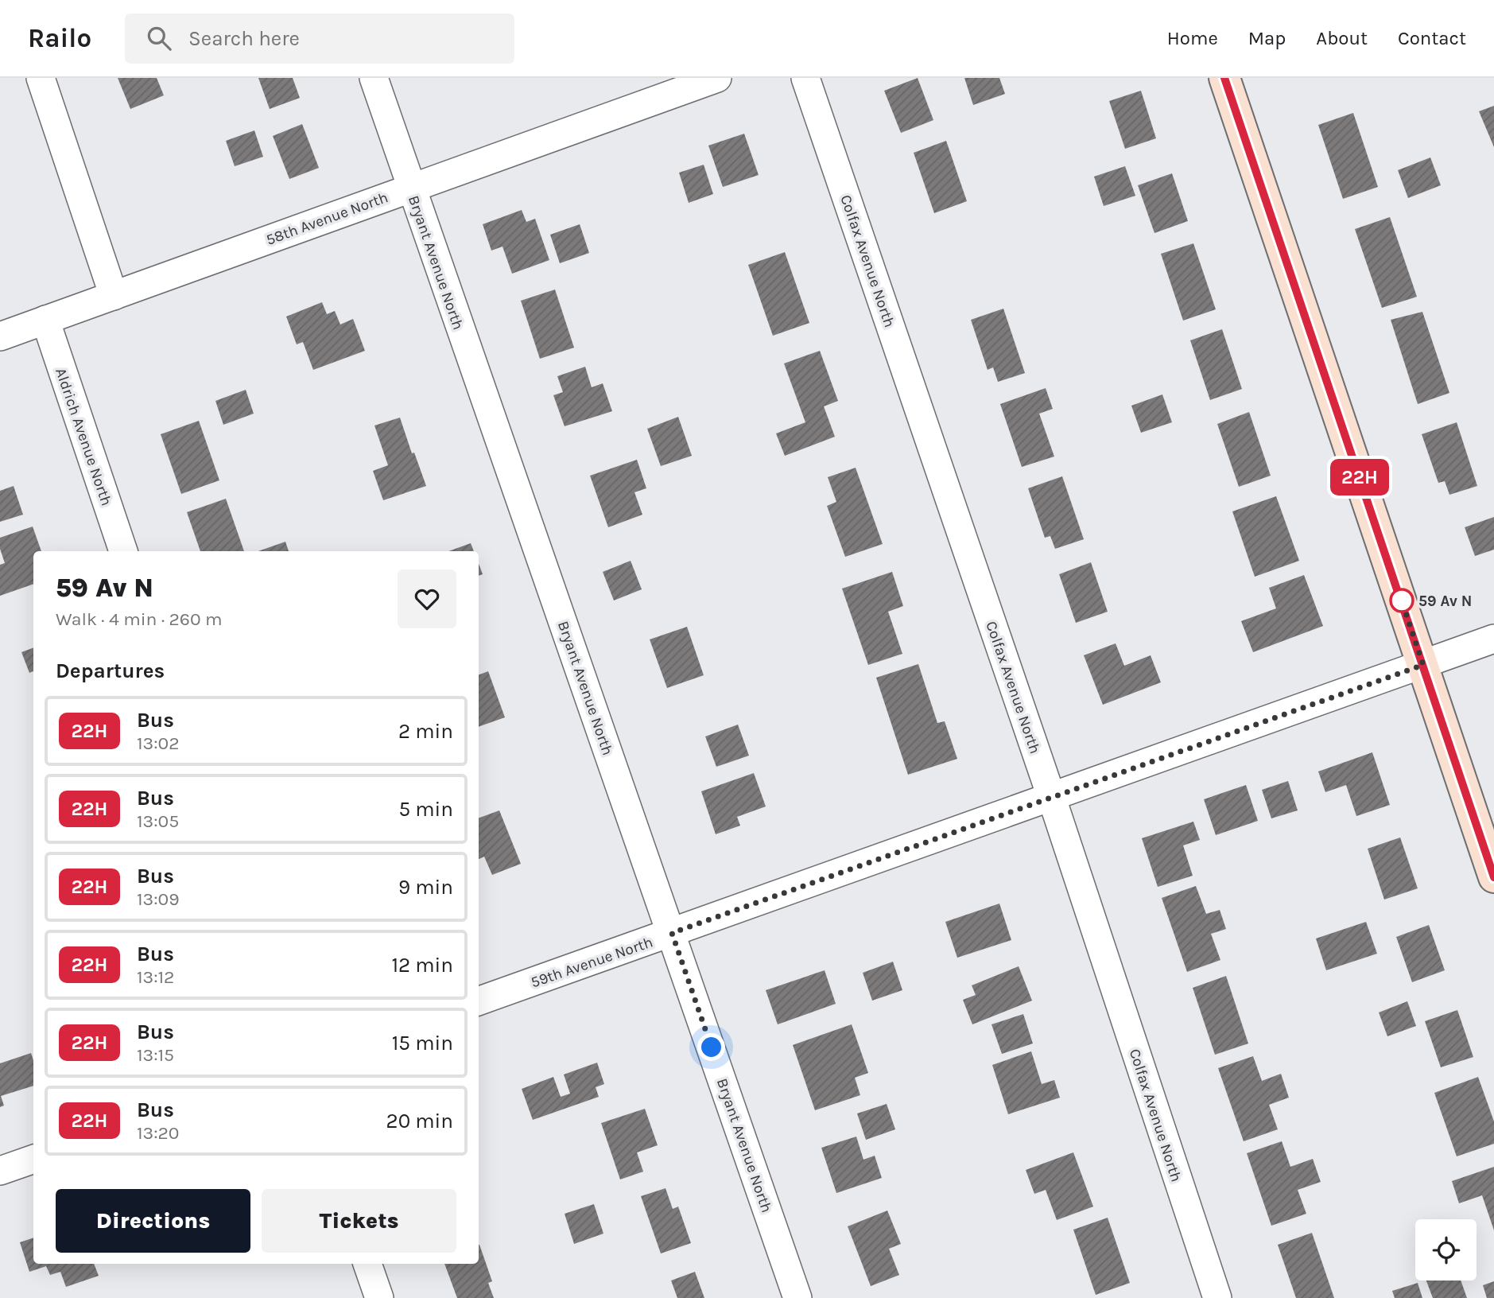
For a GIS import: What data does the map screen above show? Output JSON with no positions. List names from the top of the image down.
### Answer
{
  "streets": {
    "street": [
      "58th Avenue North",
      "Colfax Avenue North",
      "Bryant Avenue North",
      "Aldrich Avenue North",
      "59th Avenue North"
    ]
  },
  "crossings": [
    ["58th Avenue North", "Bryant Avenue North"],
    ["58th Avenue North", "Aldrich Avenue North"],
    ["Colfax Avenue North", "59th Avenue North"],
    ["Bryant Avenue North", "59th Avenue North"]
  ],
  "places": ["59 Av N"],
  "lines": ["bus line 22H"],
  "page": {
    "header": "Railo",
    "search": "Search here",
    "nav": [
      "Home",
      "Map",
      "About",
      "Contact"
    ],
    "on_map": "22H",
    "heading": [
      ["59 Av N", "Walk · 4 min · 260 m"],
      "Departures"
    ],
    "list": [
      {
        "mark": "22H",
        "name": "Bus",
        "note": "13:02",
        "value": "2 min"
      },
      {
        "mark": "22H",
        "name": "Bus",
        "note": "13:05",
        "value": "5 min"
      },
      {
        "mark": "22H",
        "name": "Bus",
        "note": "13:09",
        "value": "9 min"
      },
      {
        "mark": "22H",
        "name": "Bus",
        "note": "13:12",
        "value": "12 min"
      },
      {
        "mark": "22H",
        "name": "Bus",
        "note": "13:15",
        "value": "15 min"
      },
      {
        "mark": "22H",
        "name": "Bus",
        "note": "13:20",
        "value": "20 min"
      }
    ],
    "buttons": ["Directions", "Tickets"]
  }
}
